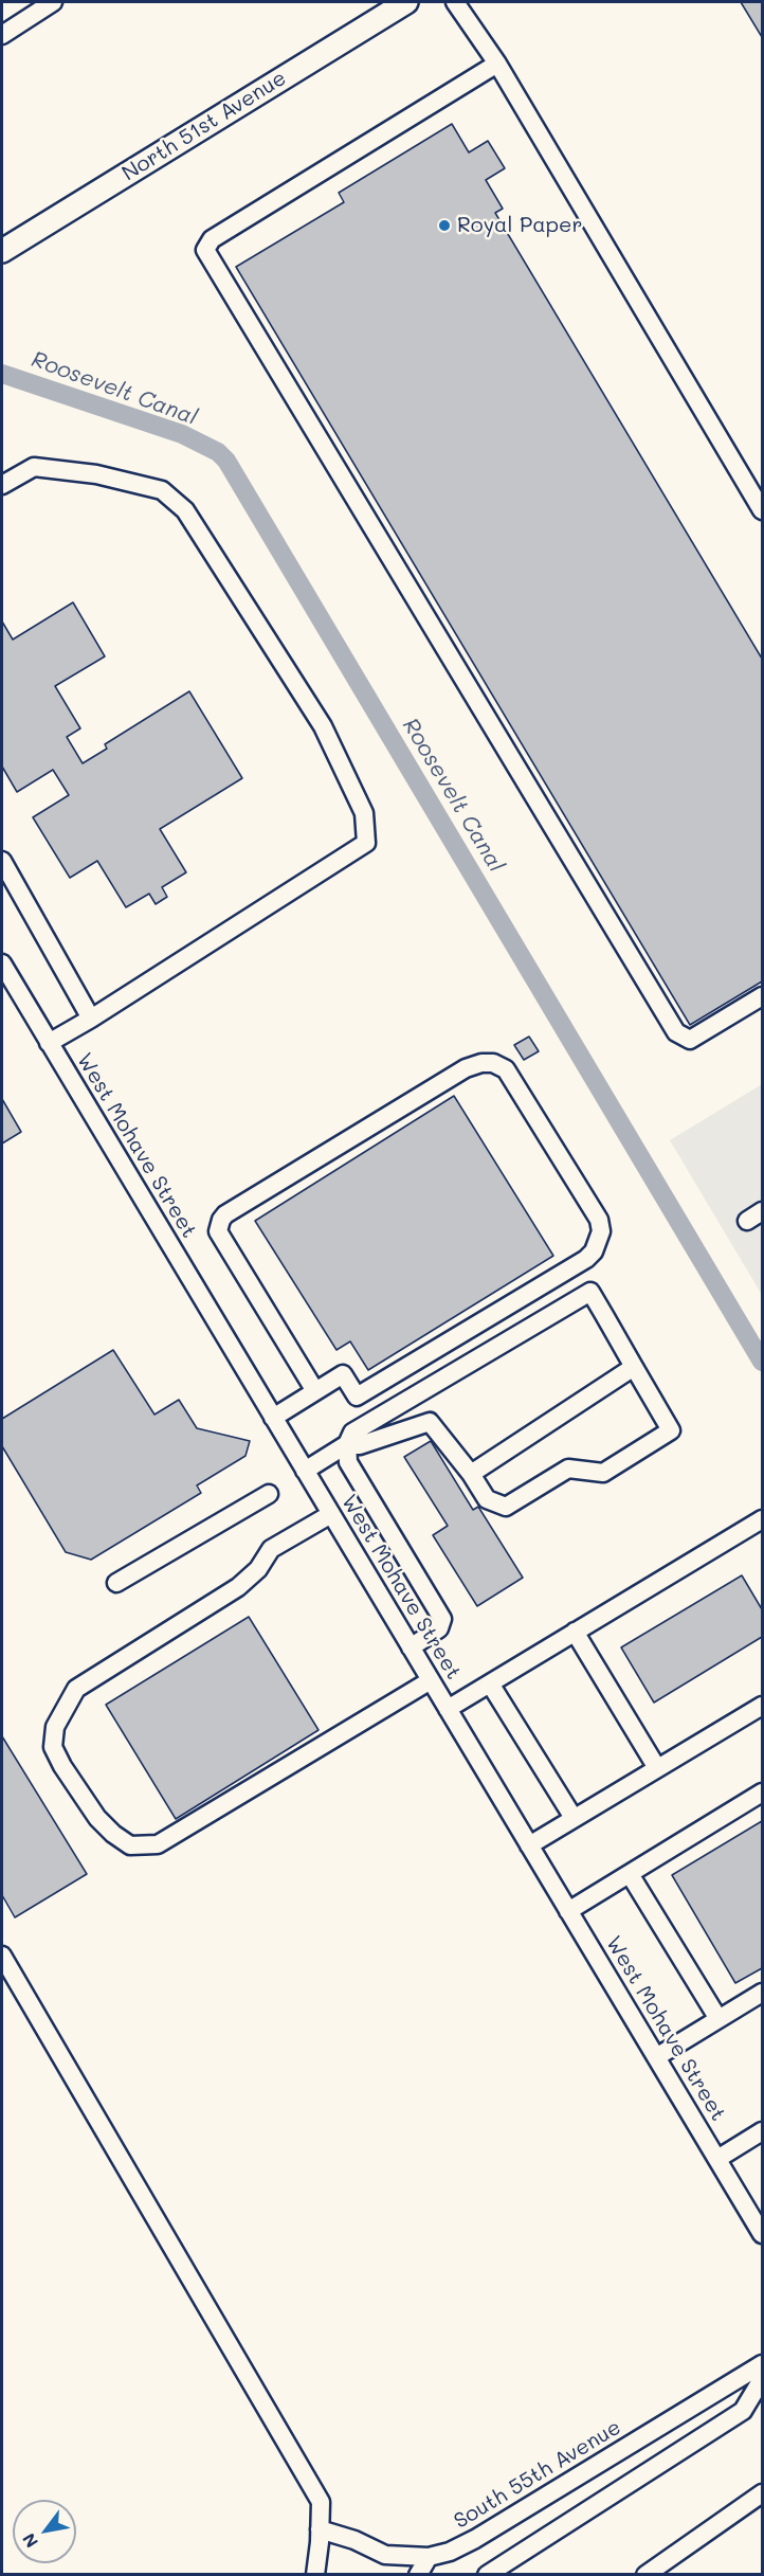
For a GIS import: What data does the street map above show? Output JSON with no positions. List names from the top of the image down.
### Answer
{
  "streets": {
    "main road": ["North 51st Avenue"],
    "street": ["West Mohave Street", "South 55th Avenue"]
  },
  "water": ["Roosevelt Canal"],
  "places": ["Royal Paper"],
  "north": "bottom left"
}
